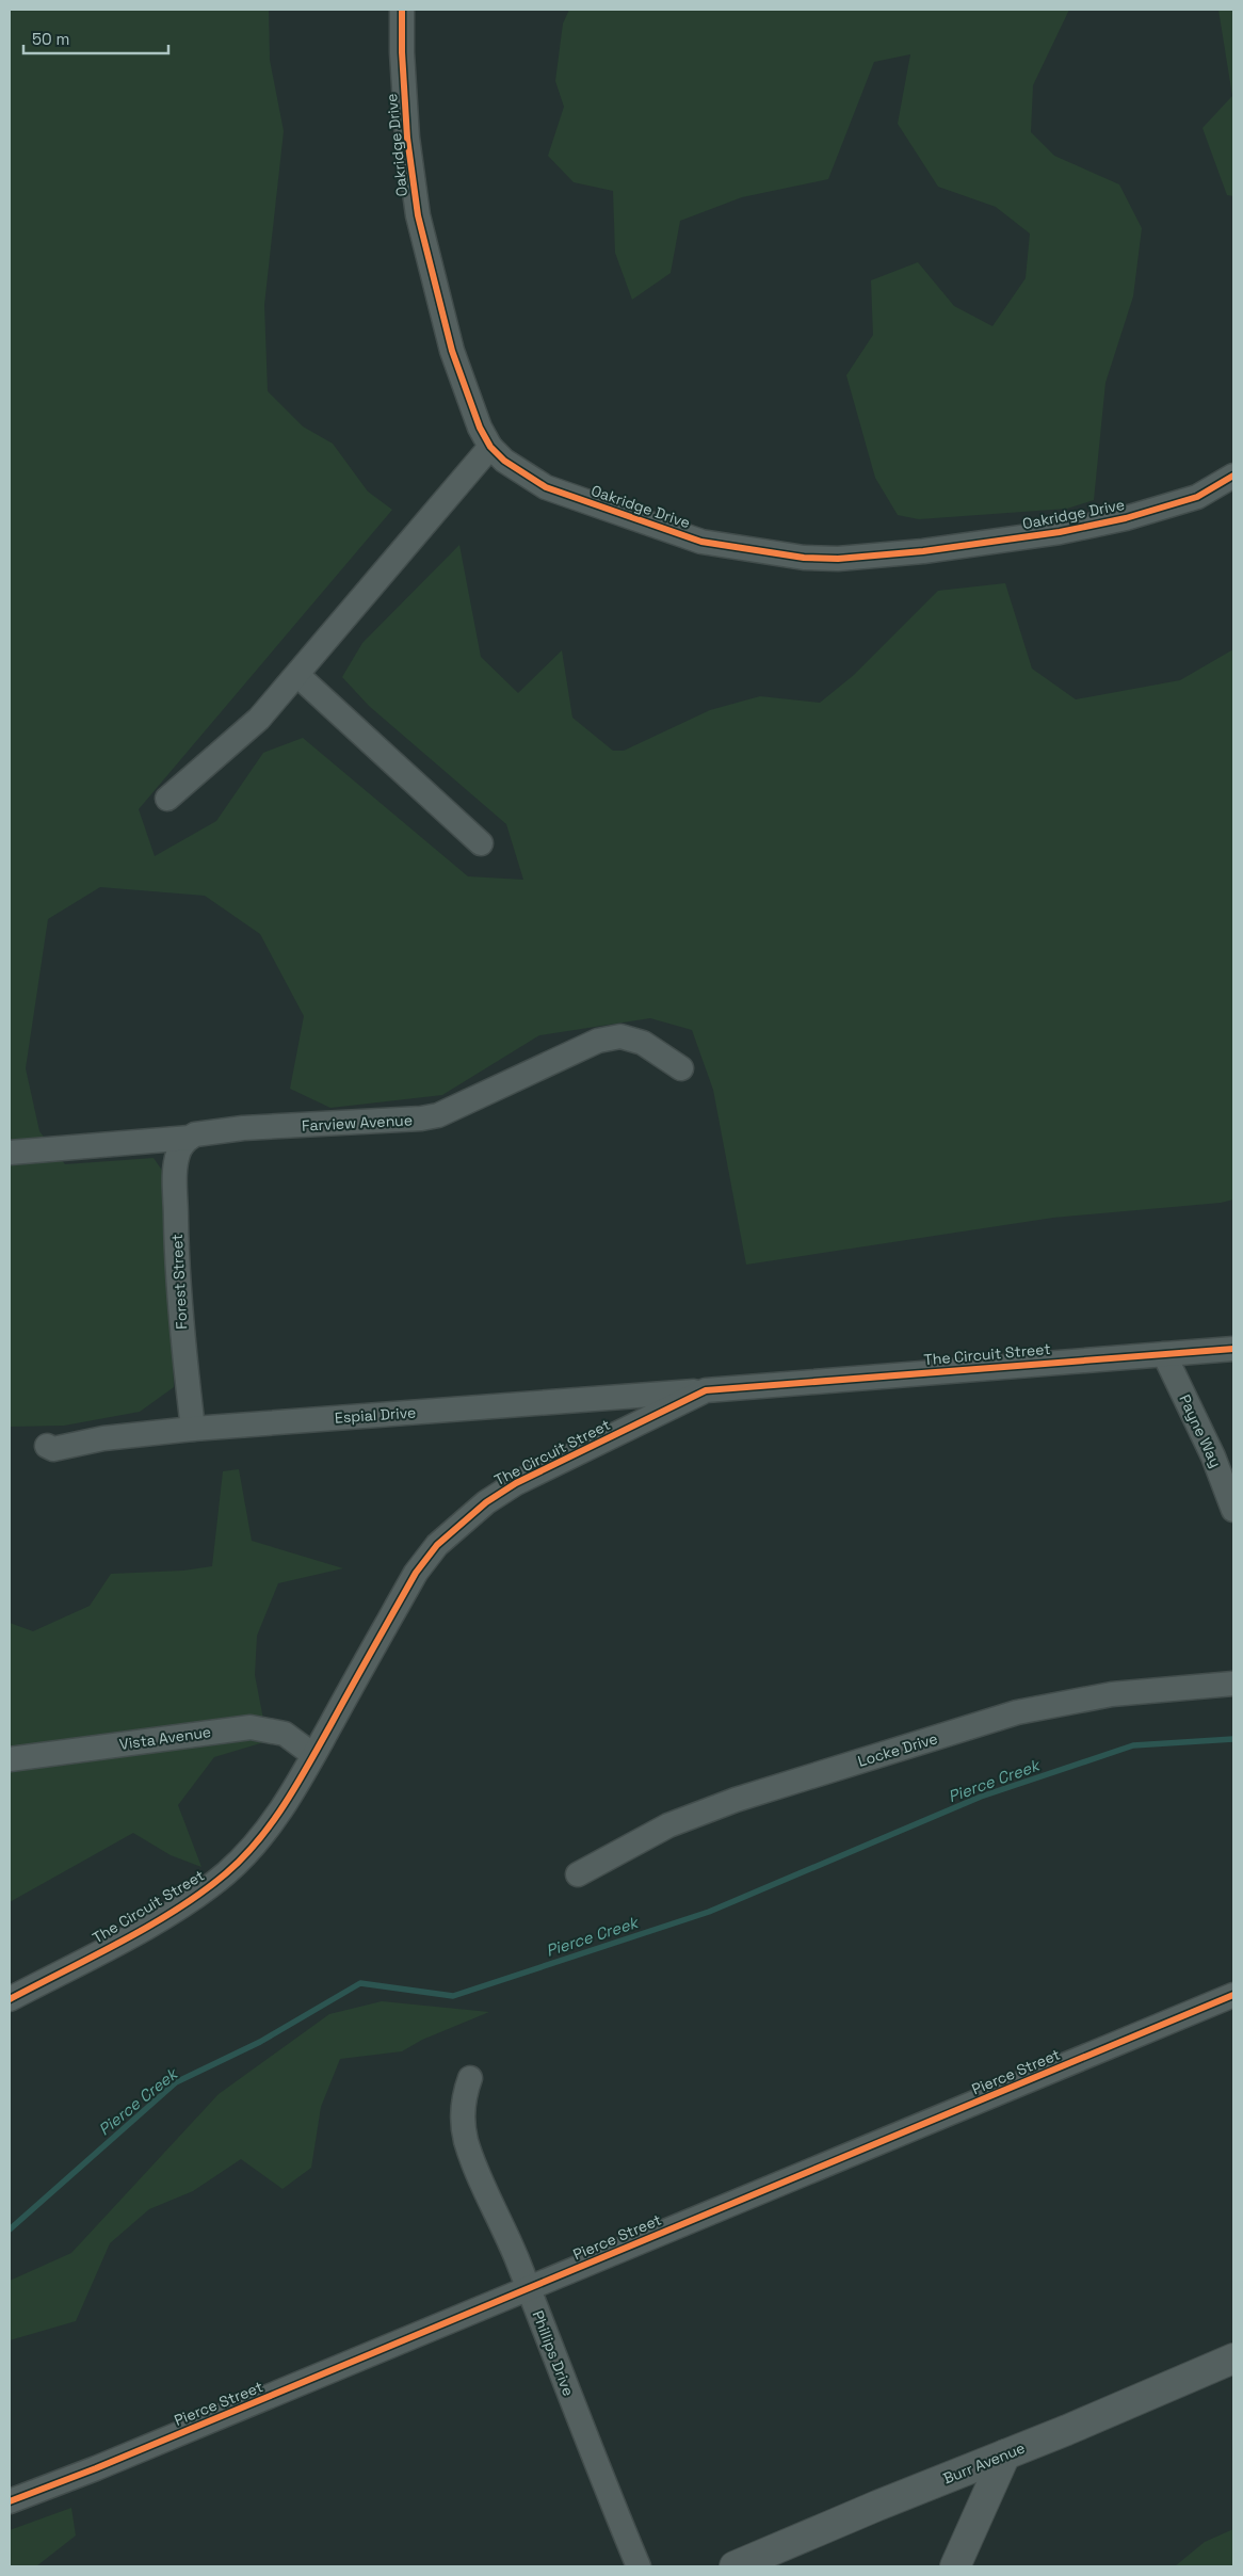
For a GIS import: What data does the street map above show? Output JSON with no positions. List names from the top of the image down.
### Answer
{
  "streets": {
    "street": [
      "Oakridge Drive",
      "Farview Avenue",
      "Forest Street",
      "The Circuit Street",
      "Espial Drive",
      "Payne Way",
      "Vista Avenue",
      "Locke Drive",
      "Pierce Street",
      "Phillips Drive",
      "Burr Avenue"
    ]
  },
  "crossings": [
    ["Farview Avenue", "Forest Street"],
    ["Forest Street", "Espial Drive"],
    ["The Circuit Street", "Espial Drive"],
    ["The Circuit Street", "Payne Way"],
    ["The Circuit Street", "Vista Avenue"],
    ["Pierce Street", "Phillips Drive"]
  ],
  "water": ["Pierce Creek"],
  "scale_bar": "50 m"
}
